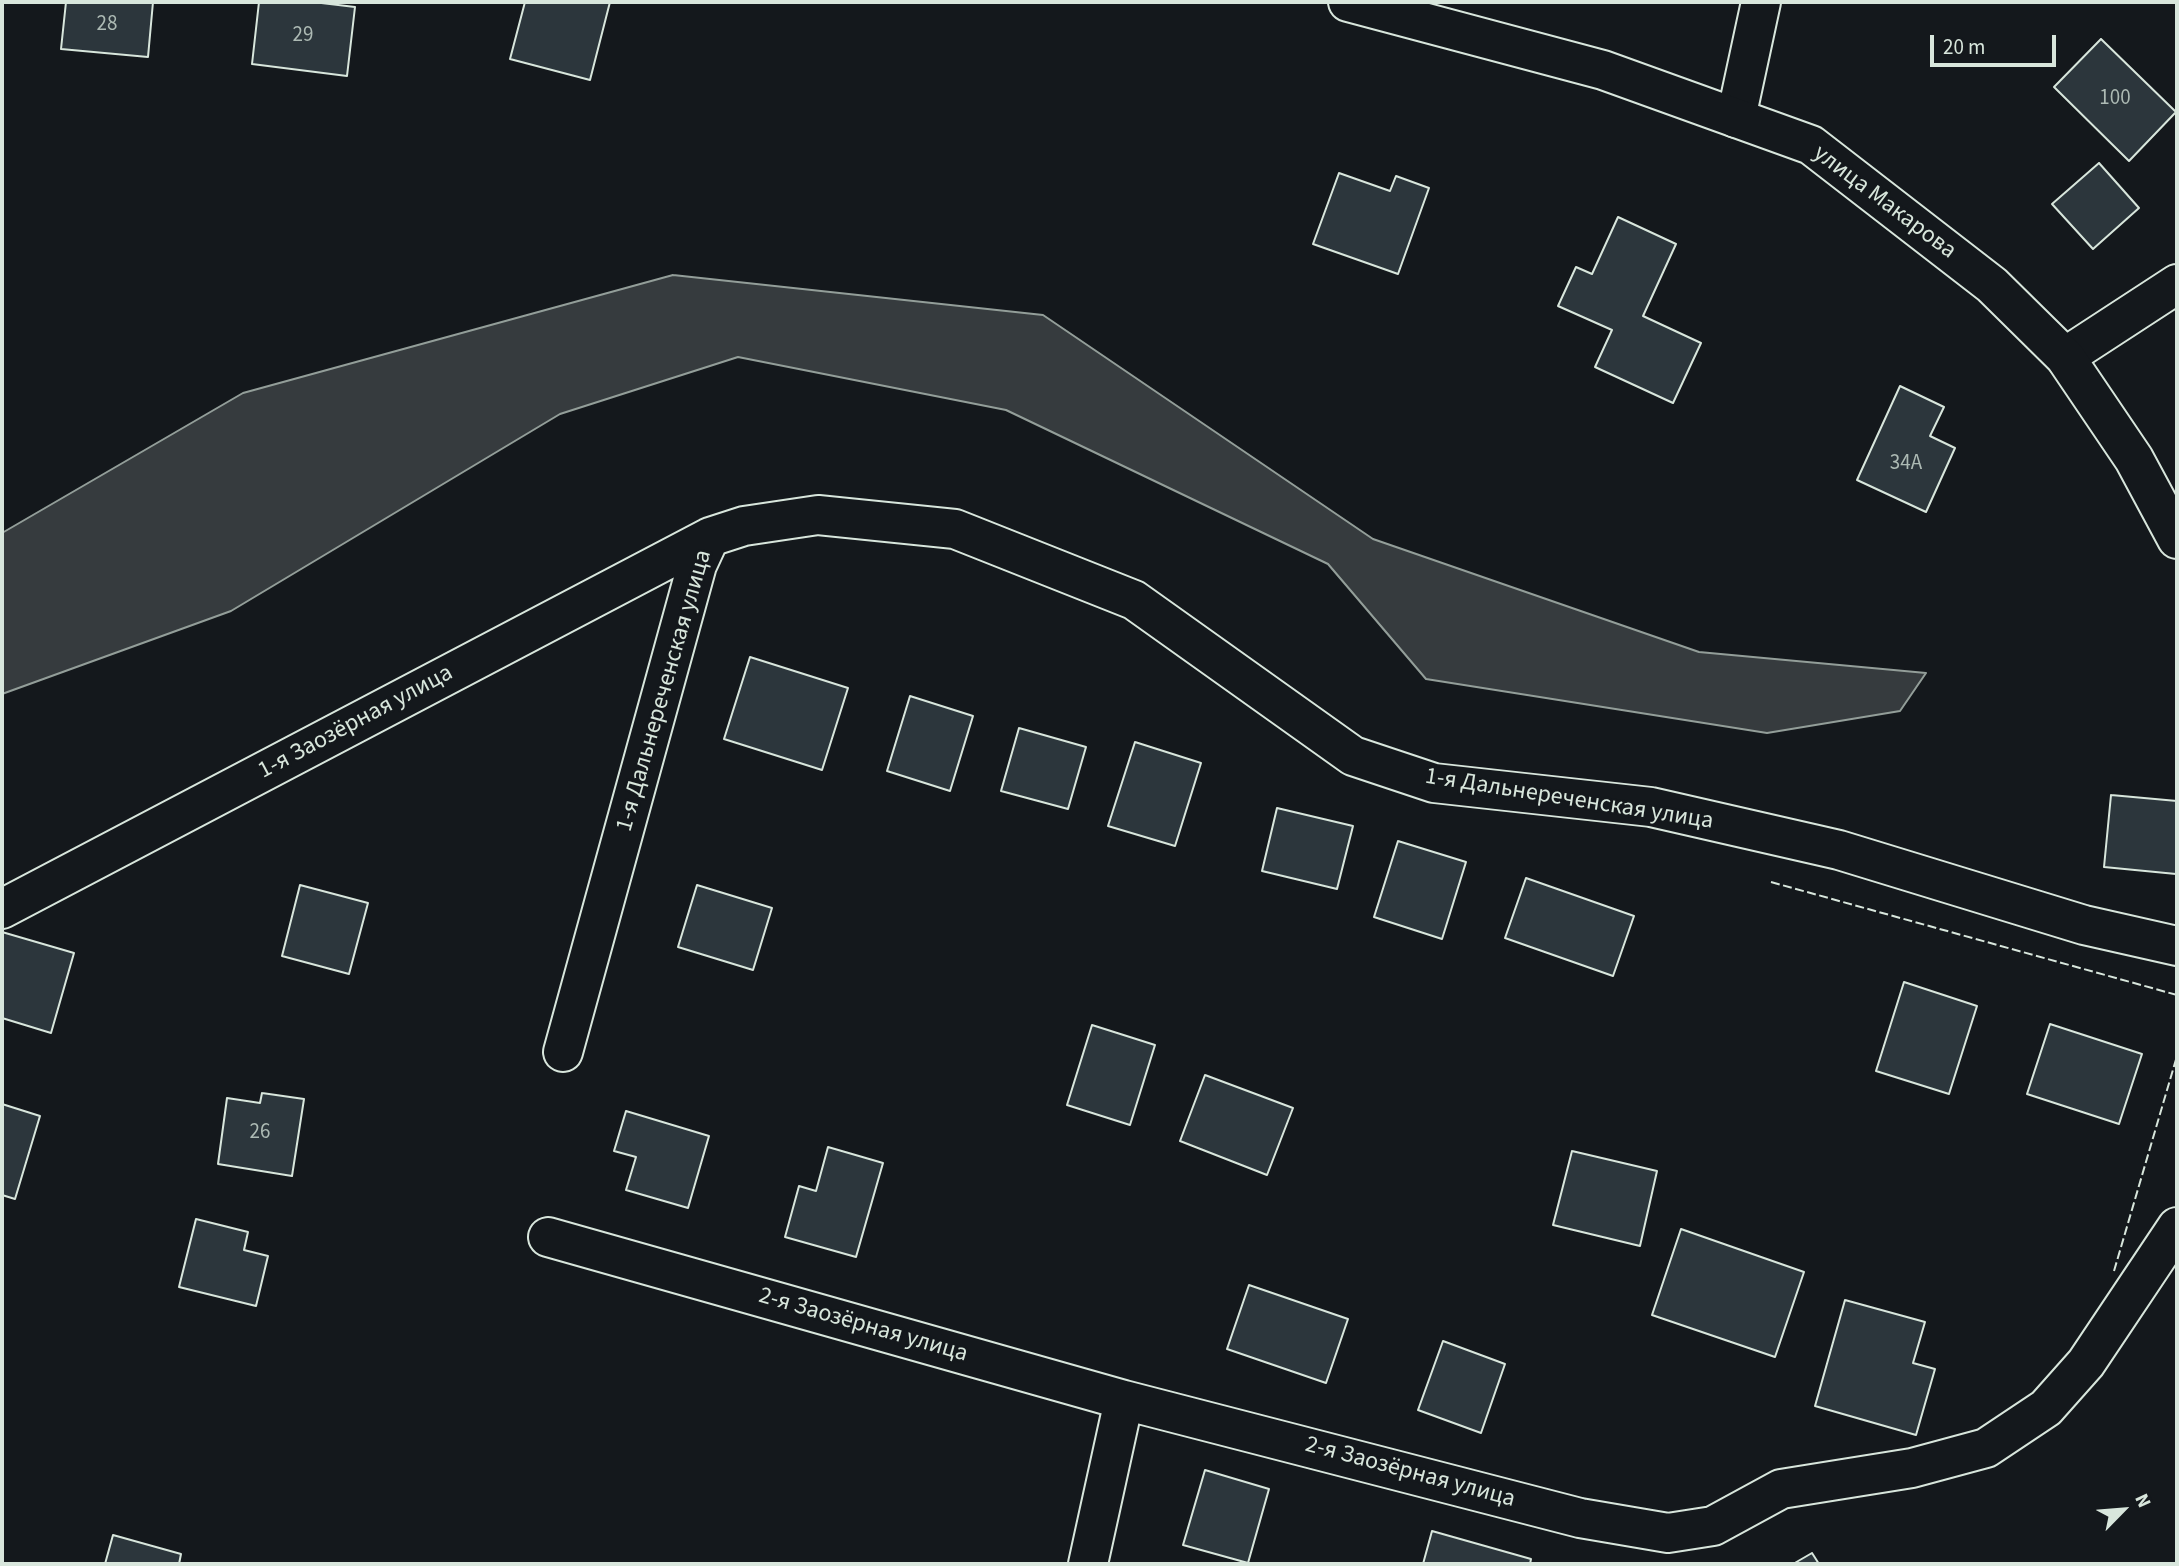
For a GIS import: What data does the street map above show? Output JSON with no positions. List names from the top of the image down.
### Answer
{
  "streets": {
    "street": [
      "улица Макарова",
      "1-я Дальнереченская улица",
      "1-я Заозёрная улица",
      "2-я Заозёрная улица"
    ]
  },
  "crossings": [
    ["1-я Дальнереченская улица", "1-я Заозёрная улица"]
  ],
  "house_numbers": [
    "28",
    "29",
    "100",
    "34А",
    "26"
  ],
  "scale_bar": "20 m",
  "north": "top right"
}
